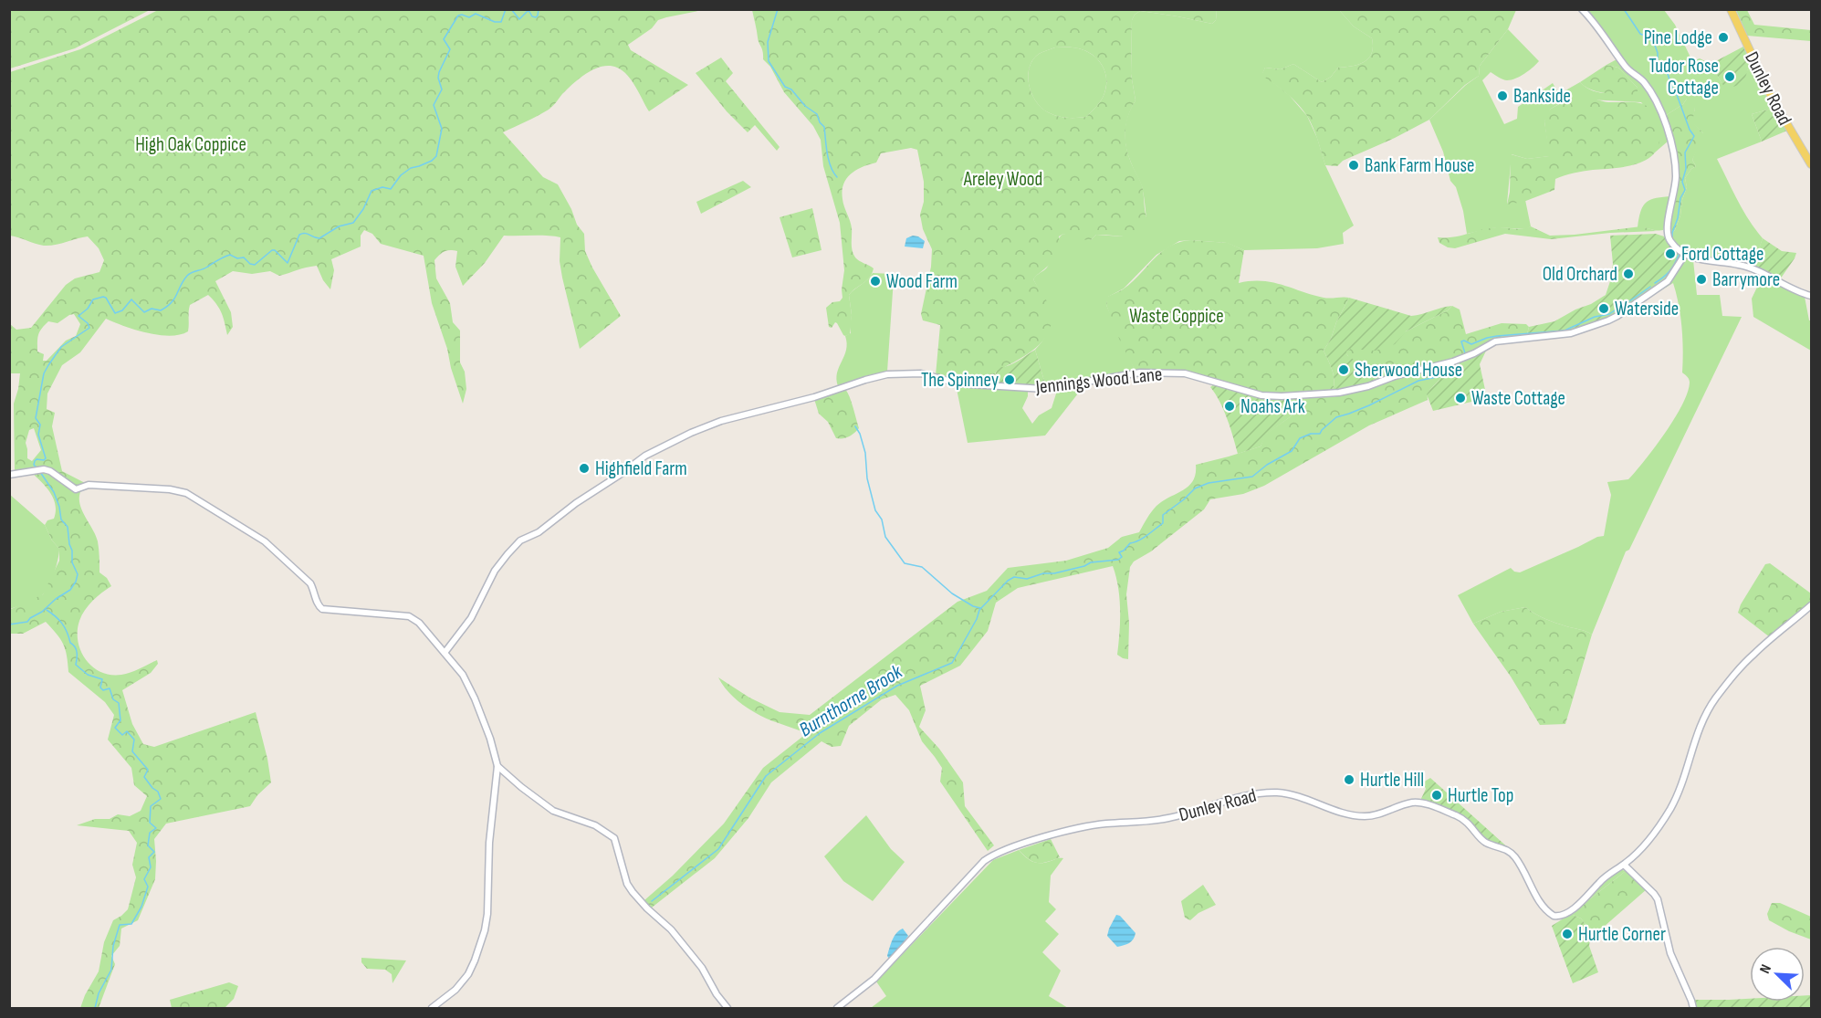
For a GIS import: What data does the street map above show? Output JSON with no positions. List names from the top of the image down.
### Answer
{
  "streets": {
    "main road": ["Dunley Road"],
    "street": ["Jennings Wood Lane"]
  },
  "water": ["Burnthorne Brook"],
  "parks": ["High Oak Coppice", "Areley Wood", "Waste Coppice"],
  "places": [
    "Pine Lodge",
    "Tudor Rose Cottage",
    "Bankside",
    "Bank Farm House",
    "Ford Cottage",
    "Old Orchard",
    "Barrymore",
    "Wood Farm",
    "Waterside",
    "Sherwood House",
    "The Spinney",
    "Waste Cottage",
    "Noahs Ark",
    "Highfield Farm",
    "Hurtle Hill",
    "Hurtle Top",
    "Hurtle Corner"
  ],
  "north": "top left"
}
